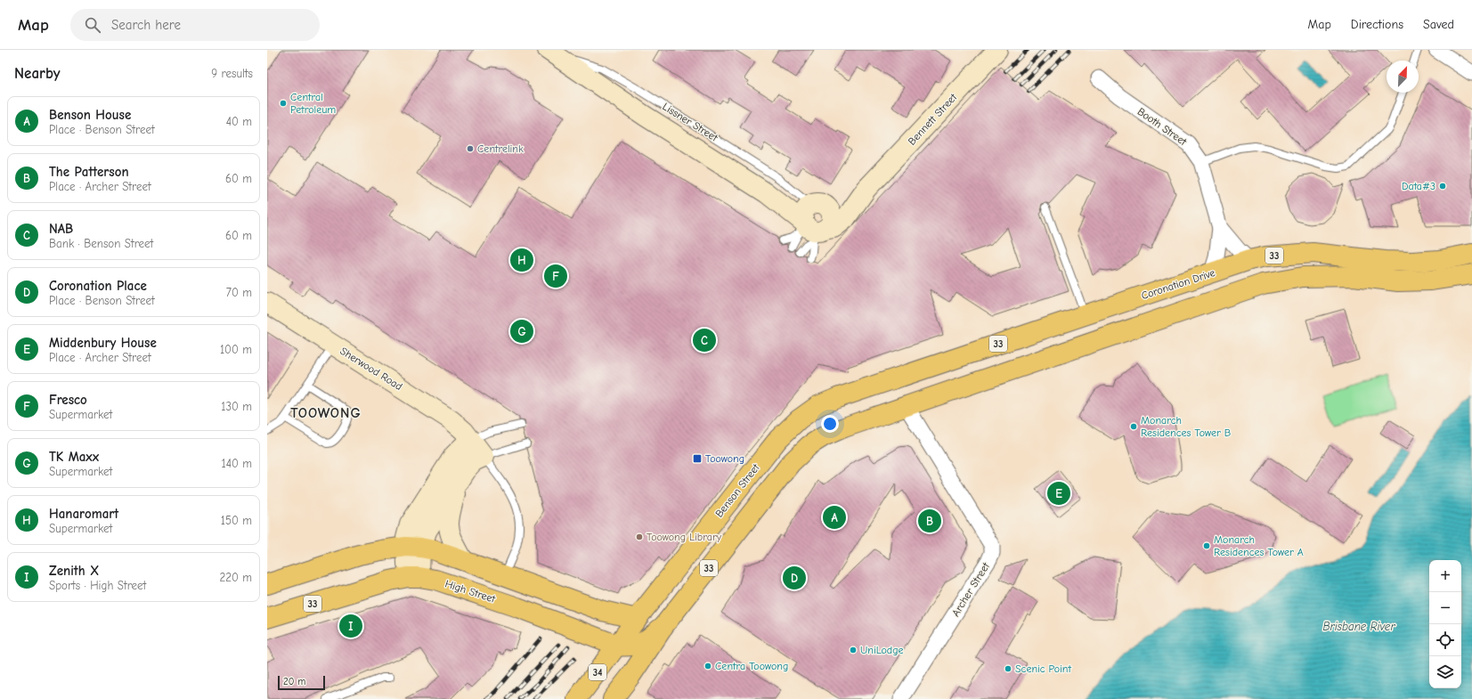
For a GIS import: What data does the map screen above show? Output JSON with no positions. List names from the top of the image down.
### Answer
{
  "streets": {
    "main road": [
      "33",
      "Coronation Drive",
      "Benson Street",
      "High Street",
      "34"
    ],
    "street": [
      "Bennett Street",
      "Lissner Street",
      "Booth Street",
      "Sherwood Road",
      "Archer Street"
    ]
  },
  "crossings": [
    ["Bennett Street", "Lissner Street"],
    ["Booth Street", "Coronation Drive"],
    ["33", "Benson Street"],
    ["33", "Archer Street"],
    ["33", "High Street"],
    ["Coronation Drive", "Benson Street"],
    ["Benson Street", "High Street"]
  ],
  "districts": ["TOOWONG"],
  "water": ["Brisbane River"],
  "places": {
    "other": [
      "Central Petroleum",
      "Centrelink",
      "Data#3",
      "Monarch Residences Tower B",
      "Toowong Library",
      "Monarch Residences Tower A",
      "UniLodge",
      "Centra Toowong",
      "Scenic Point"
    ],
    "transit": ["Toowong"]
  },
  "scale_bar": "20 m",
  "north": "top right",
  "page": {
    "header": "Map",
    "search": "Search here",
    "nav": ["Map", "Directions", "Saved"],
    "heading": ["Nearby", "9 results"],
    "list": [
      {
        "mark": "A",
        "name": "Benson House",
        "note": "Place · Benson Street",
        "value": "40 m"
      },
      {
        "mark": "B",
        "name": "The Patterson",
        "note": "Place · Archer Street",
        "value": "60 m"
      },
      {
        "mark": "C",
        "name": "NAB",
        "note": "Bank · Benson Street",
        "value": "60 m"
      },
      {
        "mark": "D",
        "name": "Coronation Place",
        "note": "Place · Benson Street",
        "value": "70 m"
      },
      {
        "mark": "E",
        "name": "Middenbury House",
        "note": "Place · Archer Street",
        "value": "100 m"
      },
      {
        "mark": "F",
        "name": "Fresco",
        "note": "Supermarket",
        "value": "130 m"
      },
      {
        "mark": "G",
        "name": "TK Maxx",
        "note": "Supermarket",
        "value": "140 m"
      },
      {
        "mark": "H",
        "name": "Hanaromart",
        "note": "Supermarket",
        "value": "150 m"
      },
      {
        "mark": "I",
        "name": "Zenith X",
        "note": "Sports · High Street",
        "value": "220 m"
      }
    ],
    "pins": [
      "H",
      "F",
      "G",
      "C",
      "E",
      "A",
      "B",
      "D",
      "I"
    ],
    "map_buttons": ["+", "−"],
    "scale": "20 m"
  }
}
